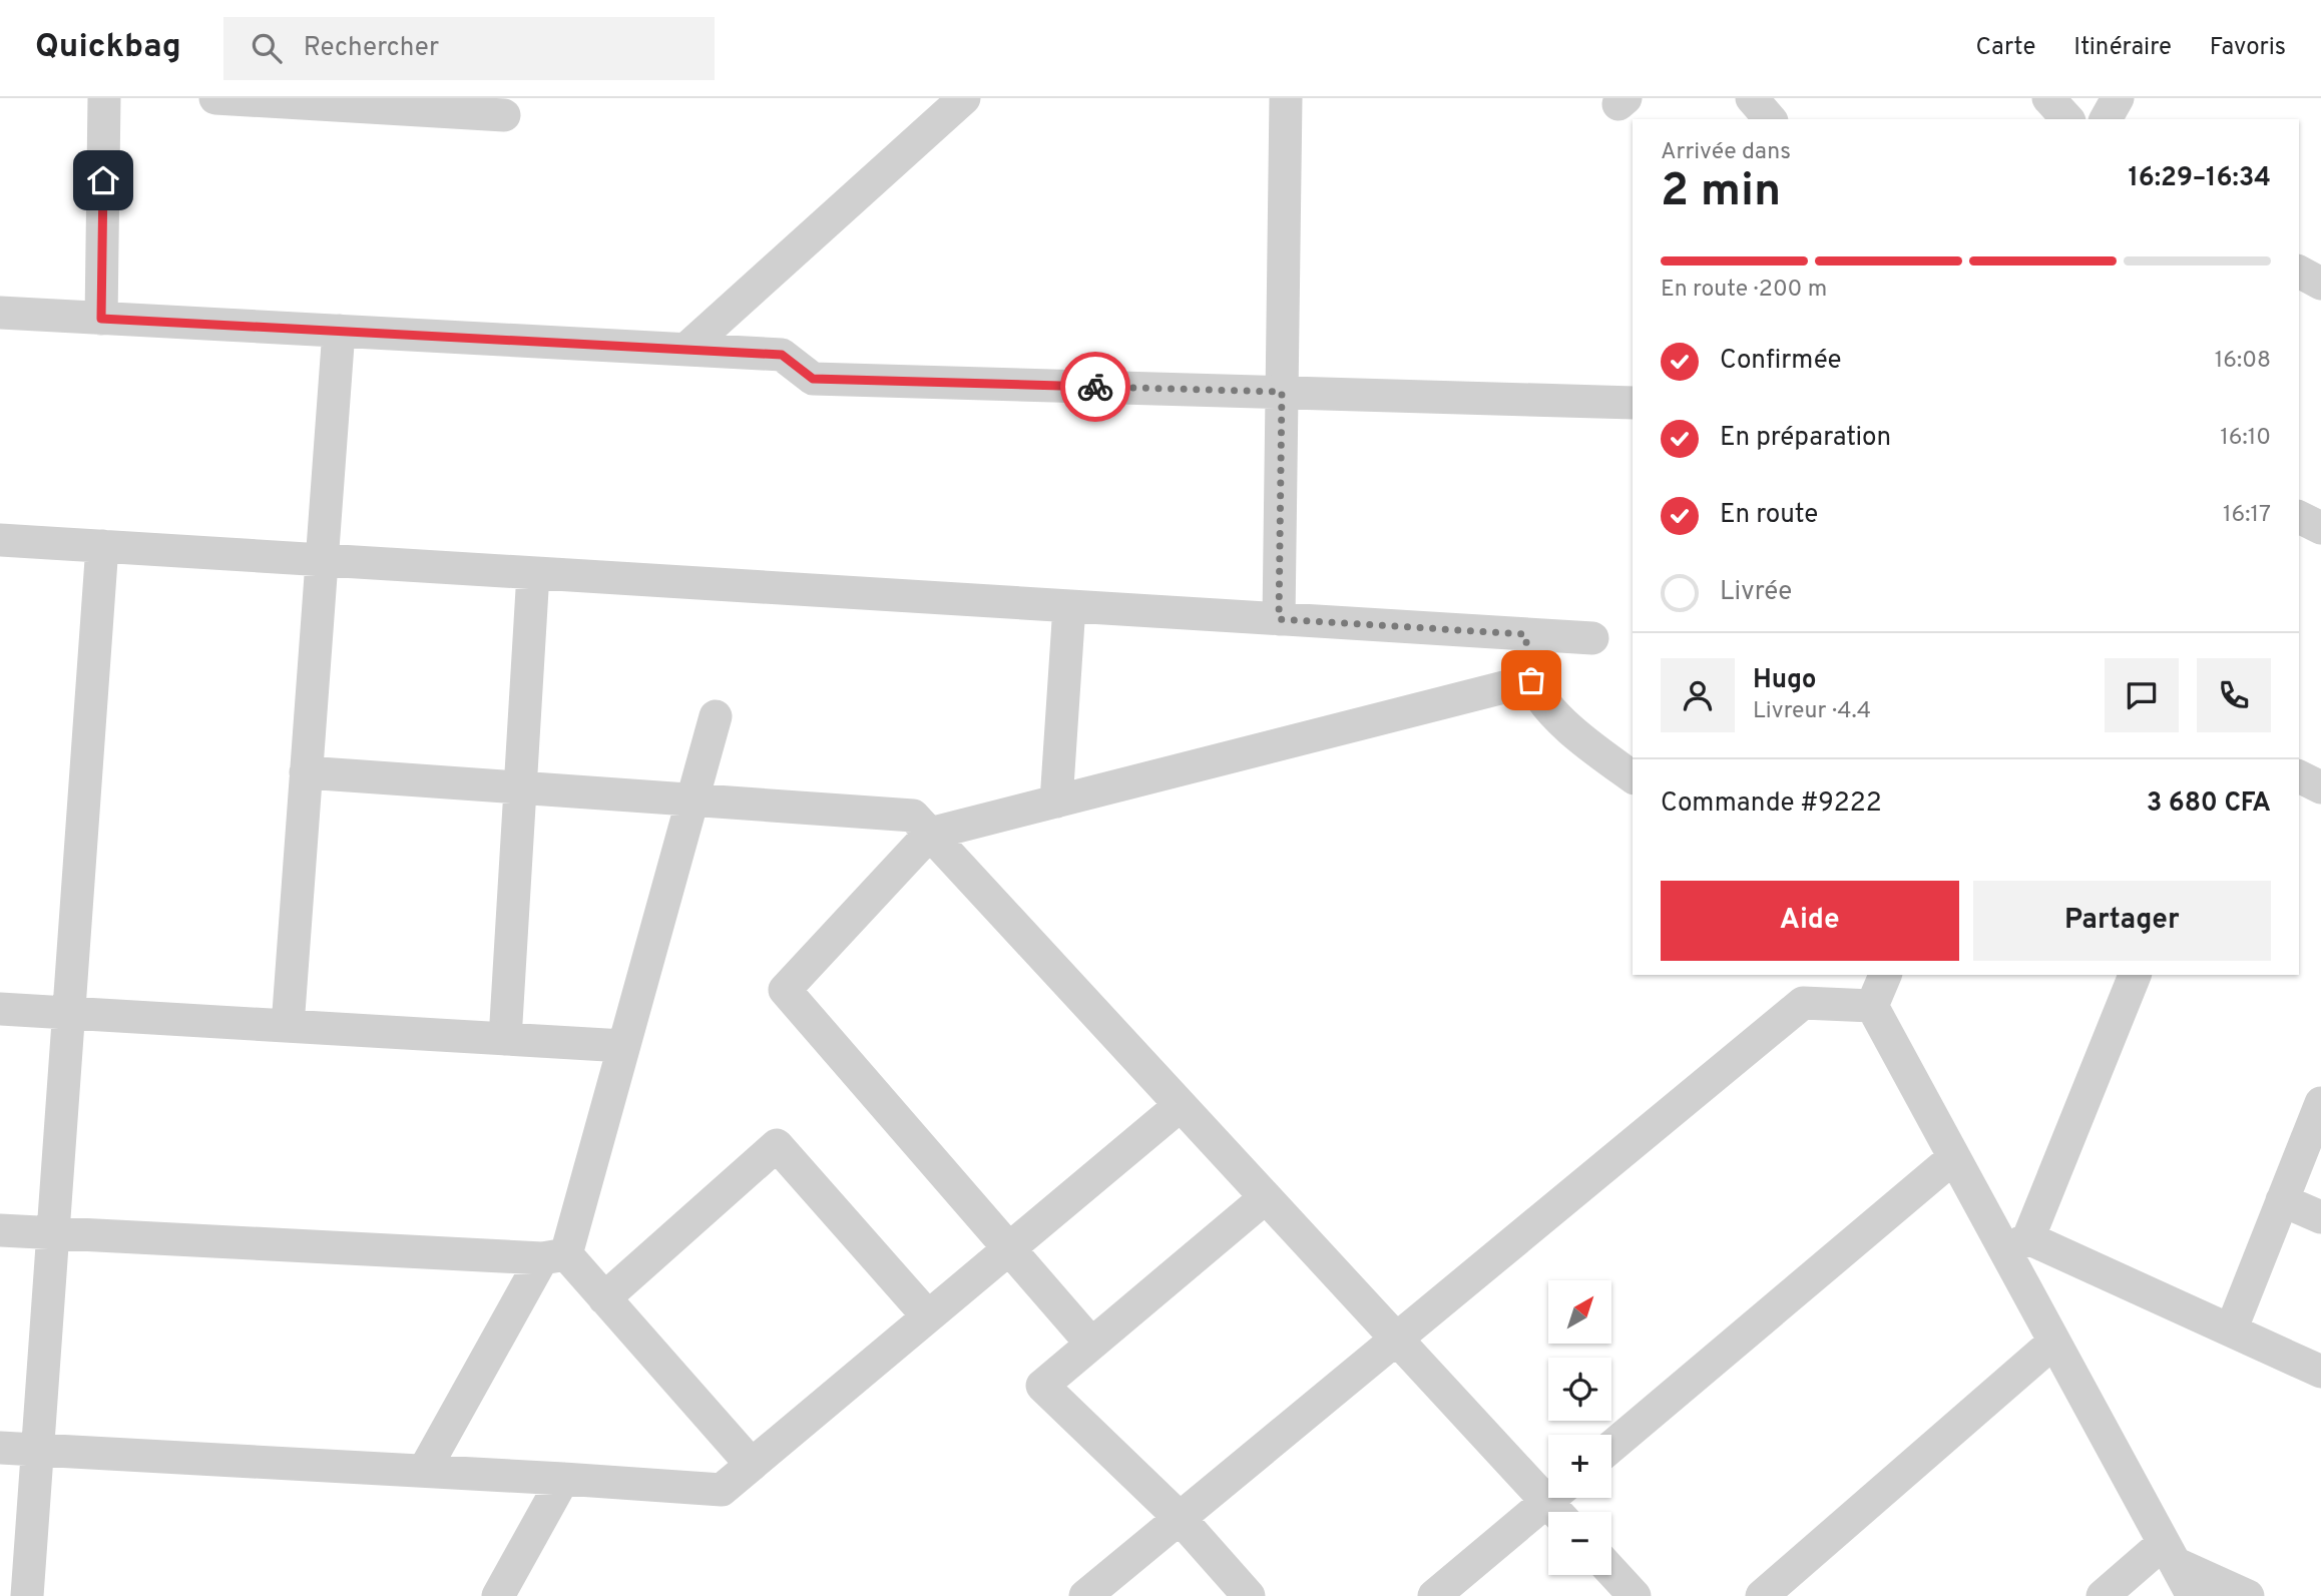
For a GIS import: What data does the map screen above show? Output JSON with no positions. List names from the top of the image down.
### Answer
{
  "north": "top right",
  "page": {
    "header": "Quickbag",
    "search": "Rechercher",
    "nav": ["Carte", "Itinéraire", "Favoris"],
    "heading": ["2 min", "Arrivée dans", "16:29–16:34"],
    "panel": [
      "Hugo",
      "Livreur · 4.4",
      "Commande #9222",
      "3 680 CFA"
    ],
    "bar": "En route · 200 m",
    "list": [
      ["Confirmée", "16:08"],
      ["En préparation", "16:10"],
      ["En route", "16:17"],
      "Livrée"
    ],
    "buttons": ["Aide", "Partager"],
    "map_buttons": ["+", "−"]
  }
}
